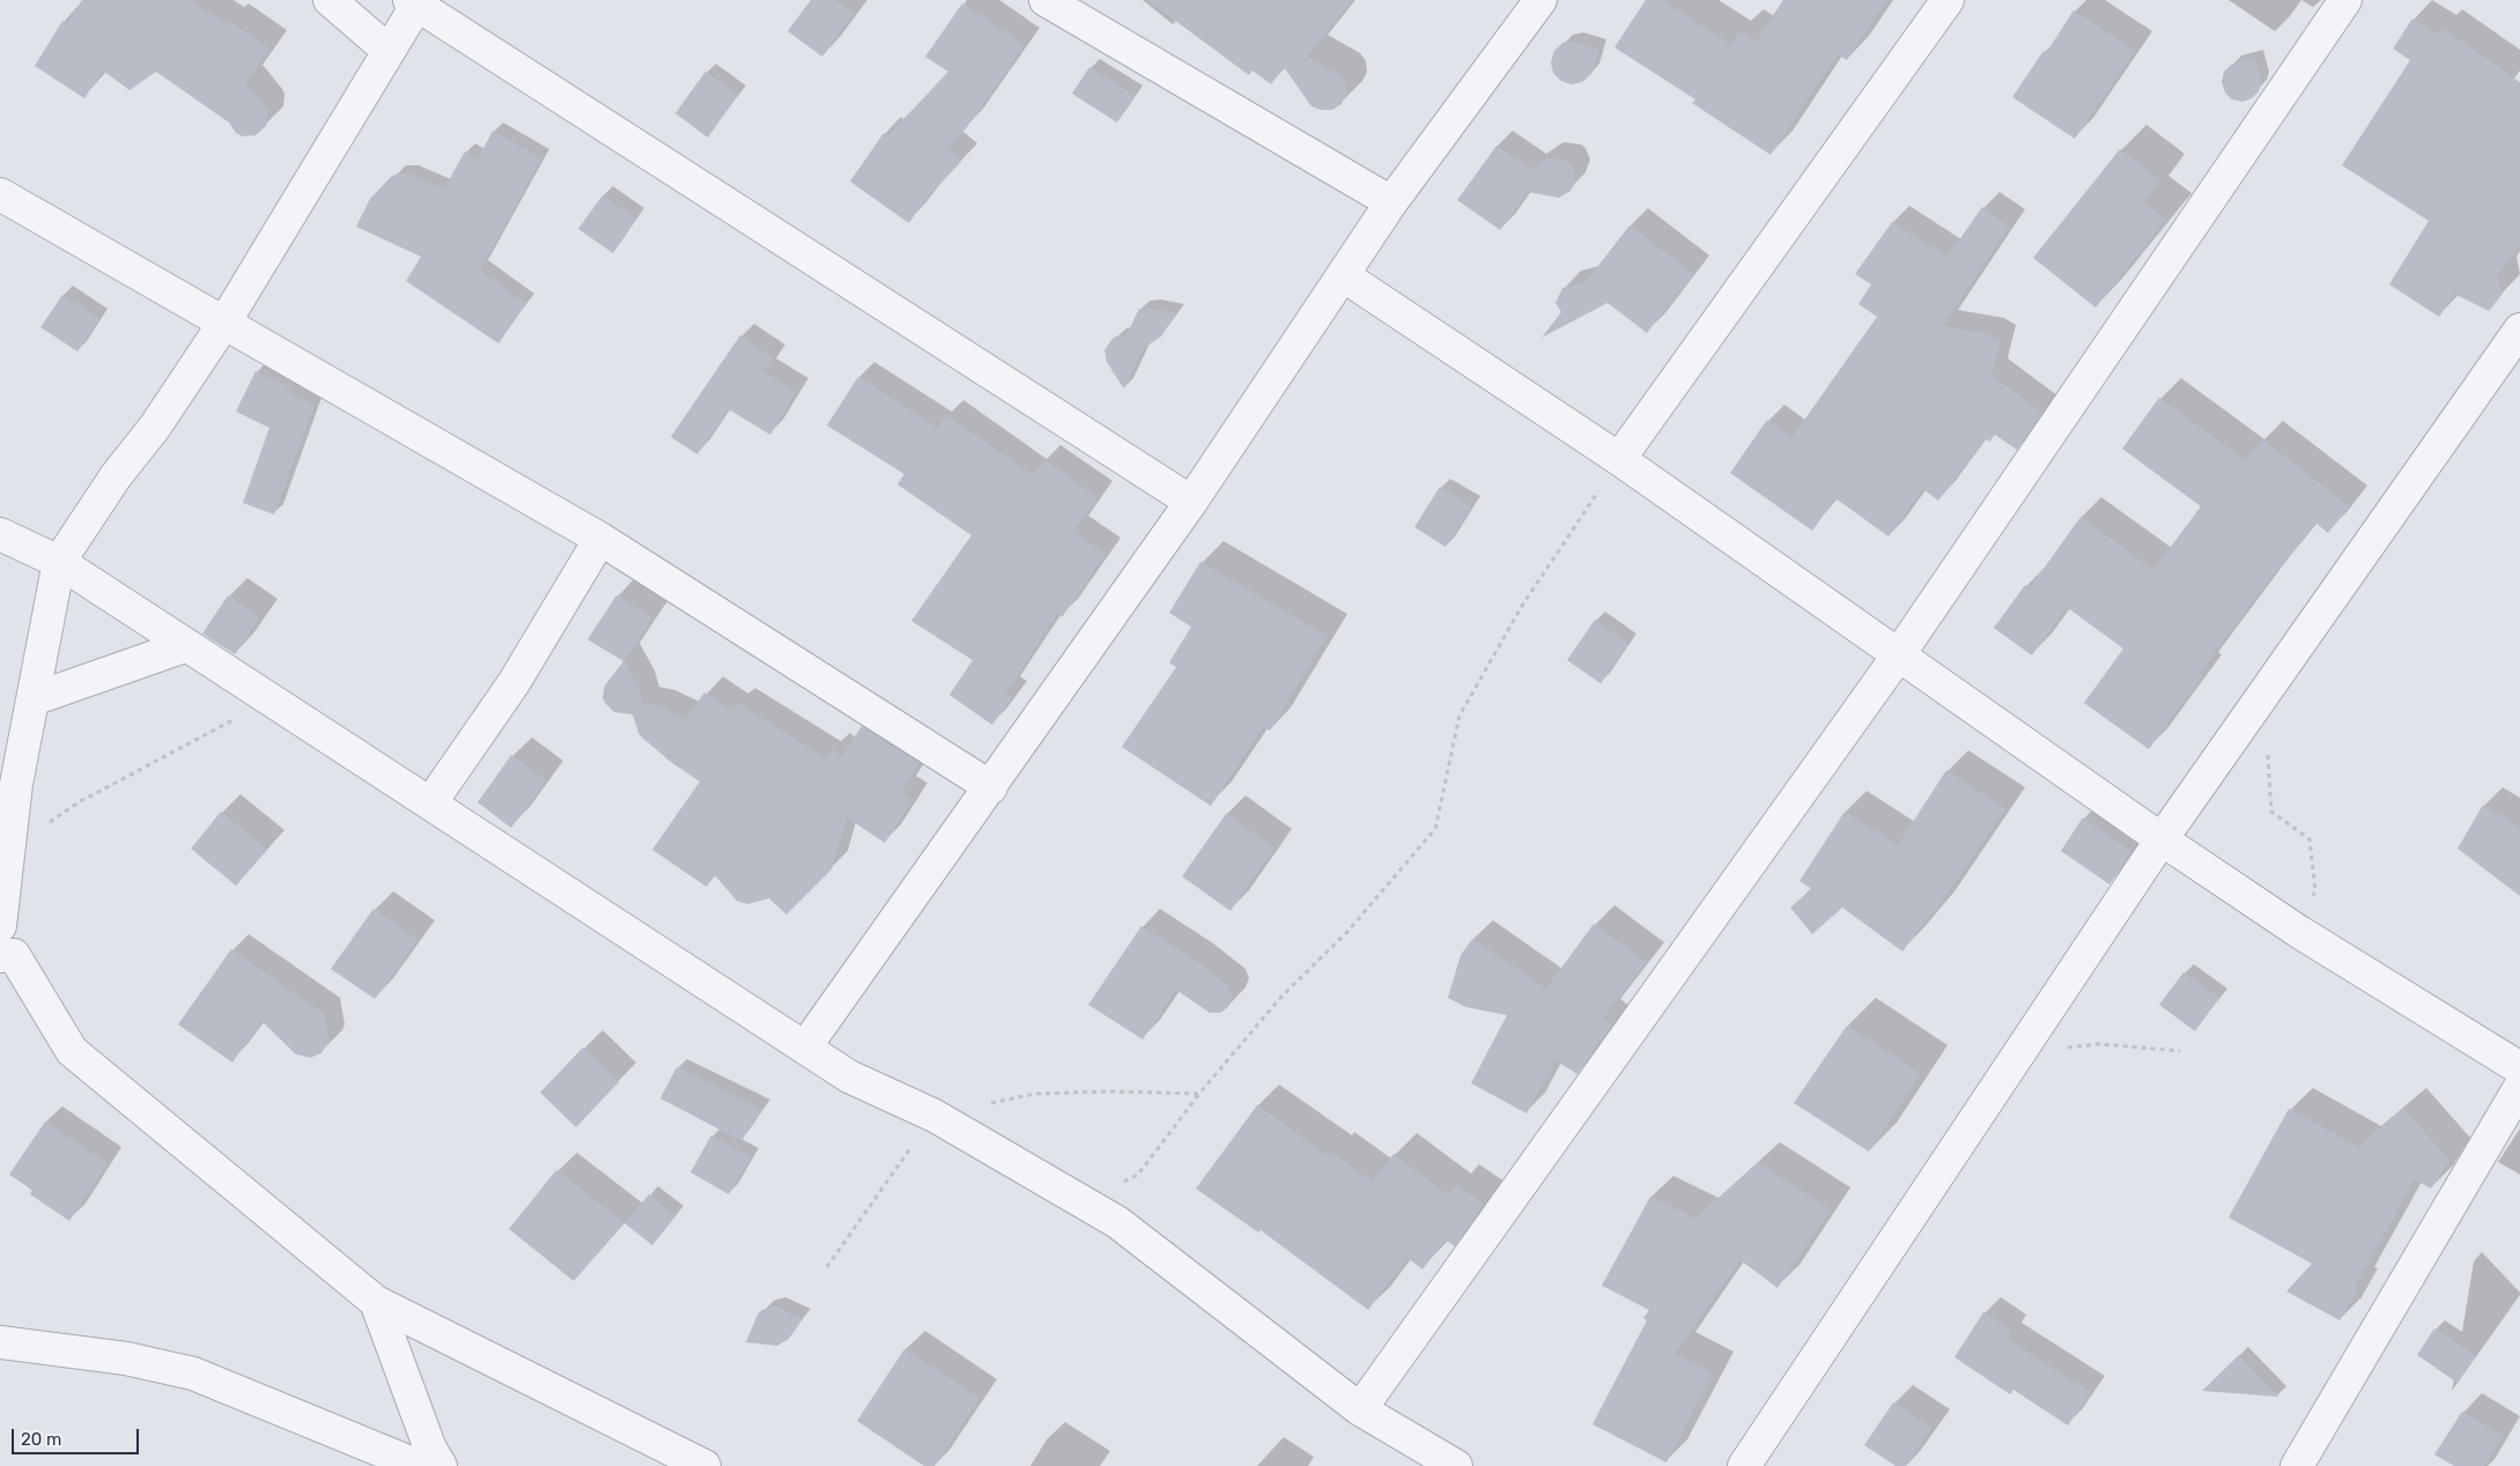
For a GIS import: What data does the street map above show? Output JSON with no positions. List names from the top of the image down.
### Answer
{
  "scale_bar": "20 m"
}
